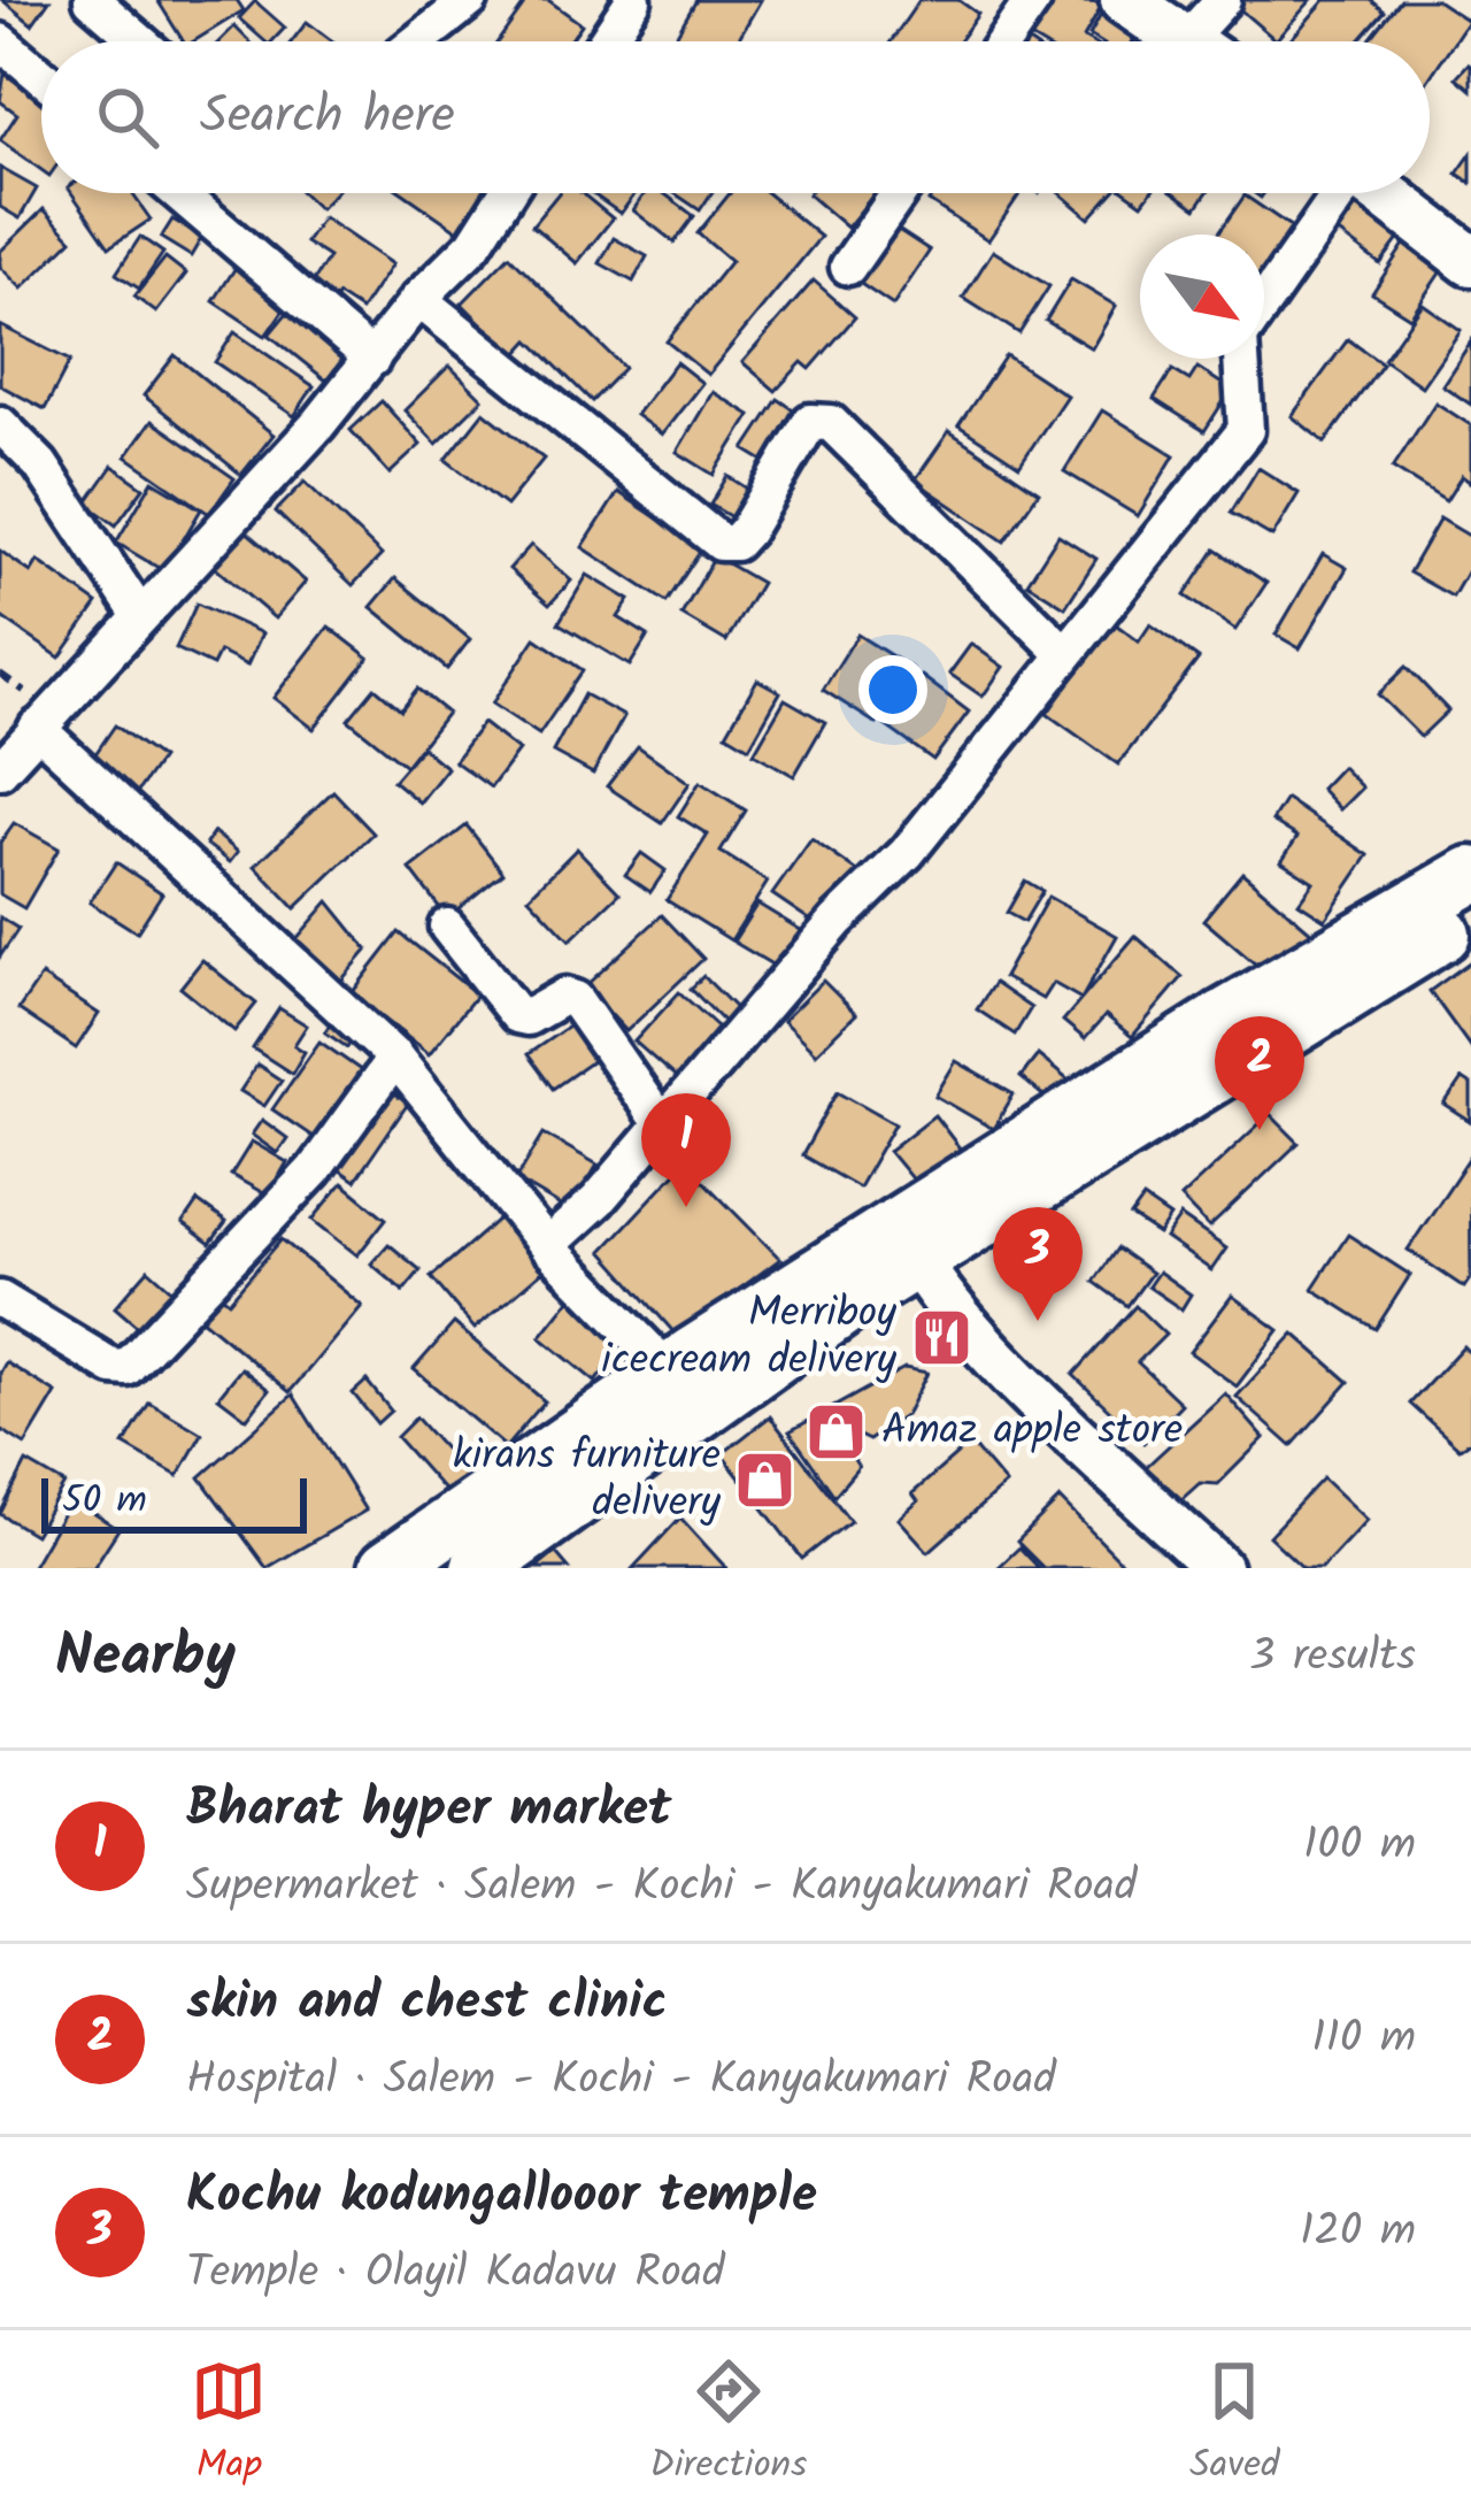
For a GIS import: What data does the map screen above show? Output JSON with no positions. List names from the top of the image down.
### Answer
{
  "places": {
    "restaurant": ["Merriboy icecream delivery"],
    "shop": ["Amaz apple store", "kirans furniture delivery"]
  },
  "scale_bar": "50 m",
  "north": "bottom right",
  "page": {
    "search": "Search here",
    "pins": ["2", "1", "3"],
    "scale": "50 m",
    "heading": ["Nearby", "3 results"],
    "list": [
      {
        "mark": "1",
        "name": "Bharat hyper market",
        "note": "Supermarket · Salem - Kochi - Kanyakumari Road",
        "value": "100 m"
      },
      {
        "mark": "2",
        "name": "skin and chest clinic",
        "note": "Hospital · Salem - Kochi - Kanyakumari Road",
        "value": "110 m"
      },
      {
        "mark": "3",
        "name": "Kochu kodungallooor temple",
        "note": "Temple · Olayil Kadavu Road",
        "value": "120 m"
      }
    ],
    "nav": ["Map", "Directions", "Saved"]
  }
}
